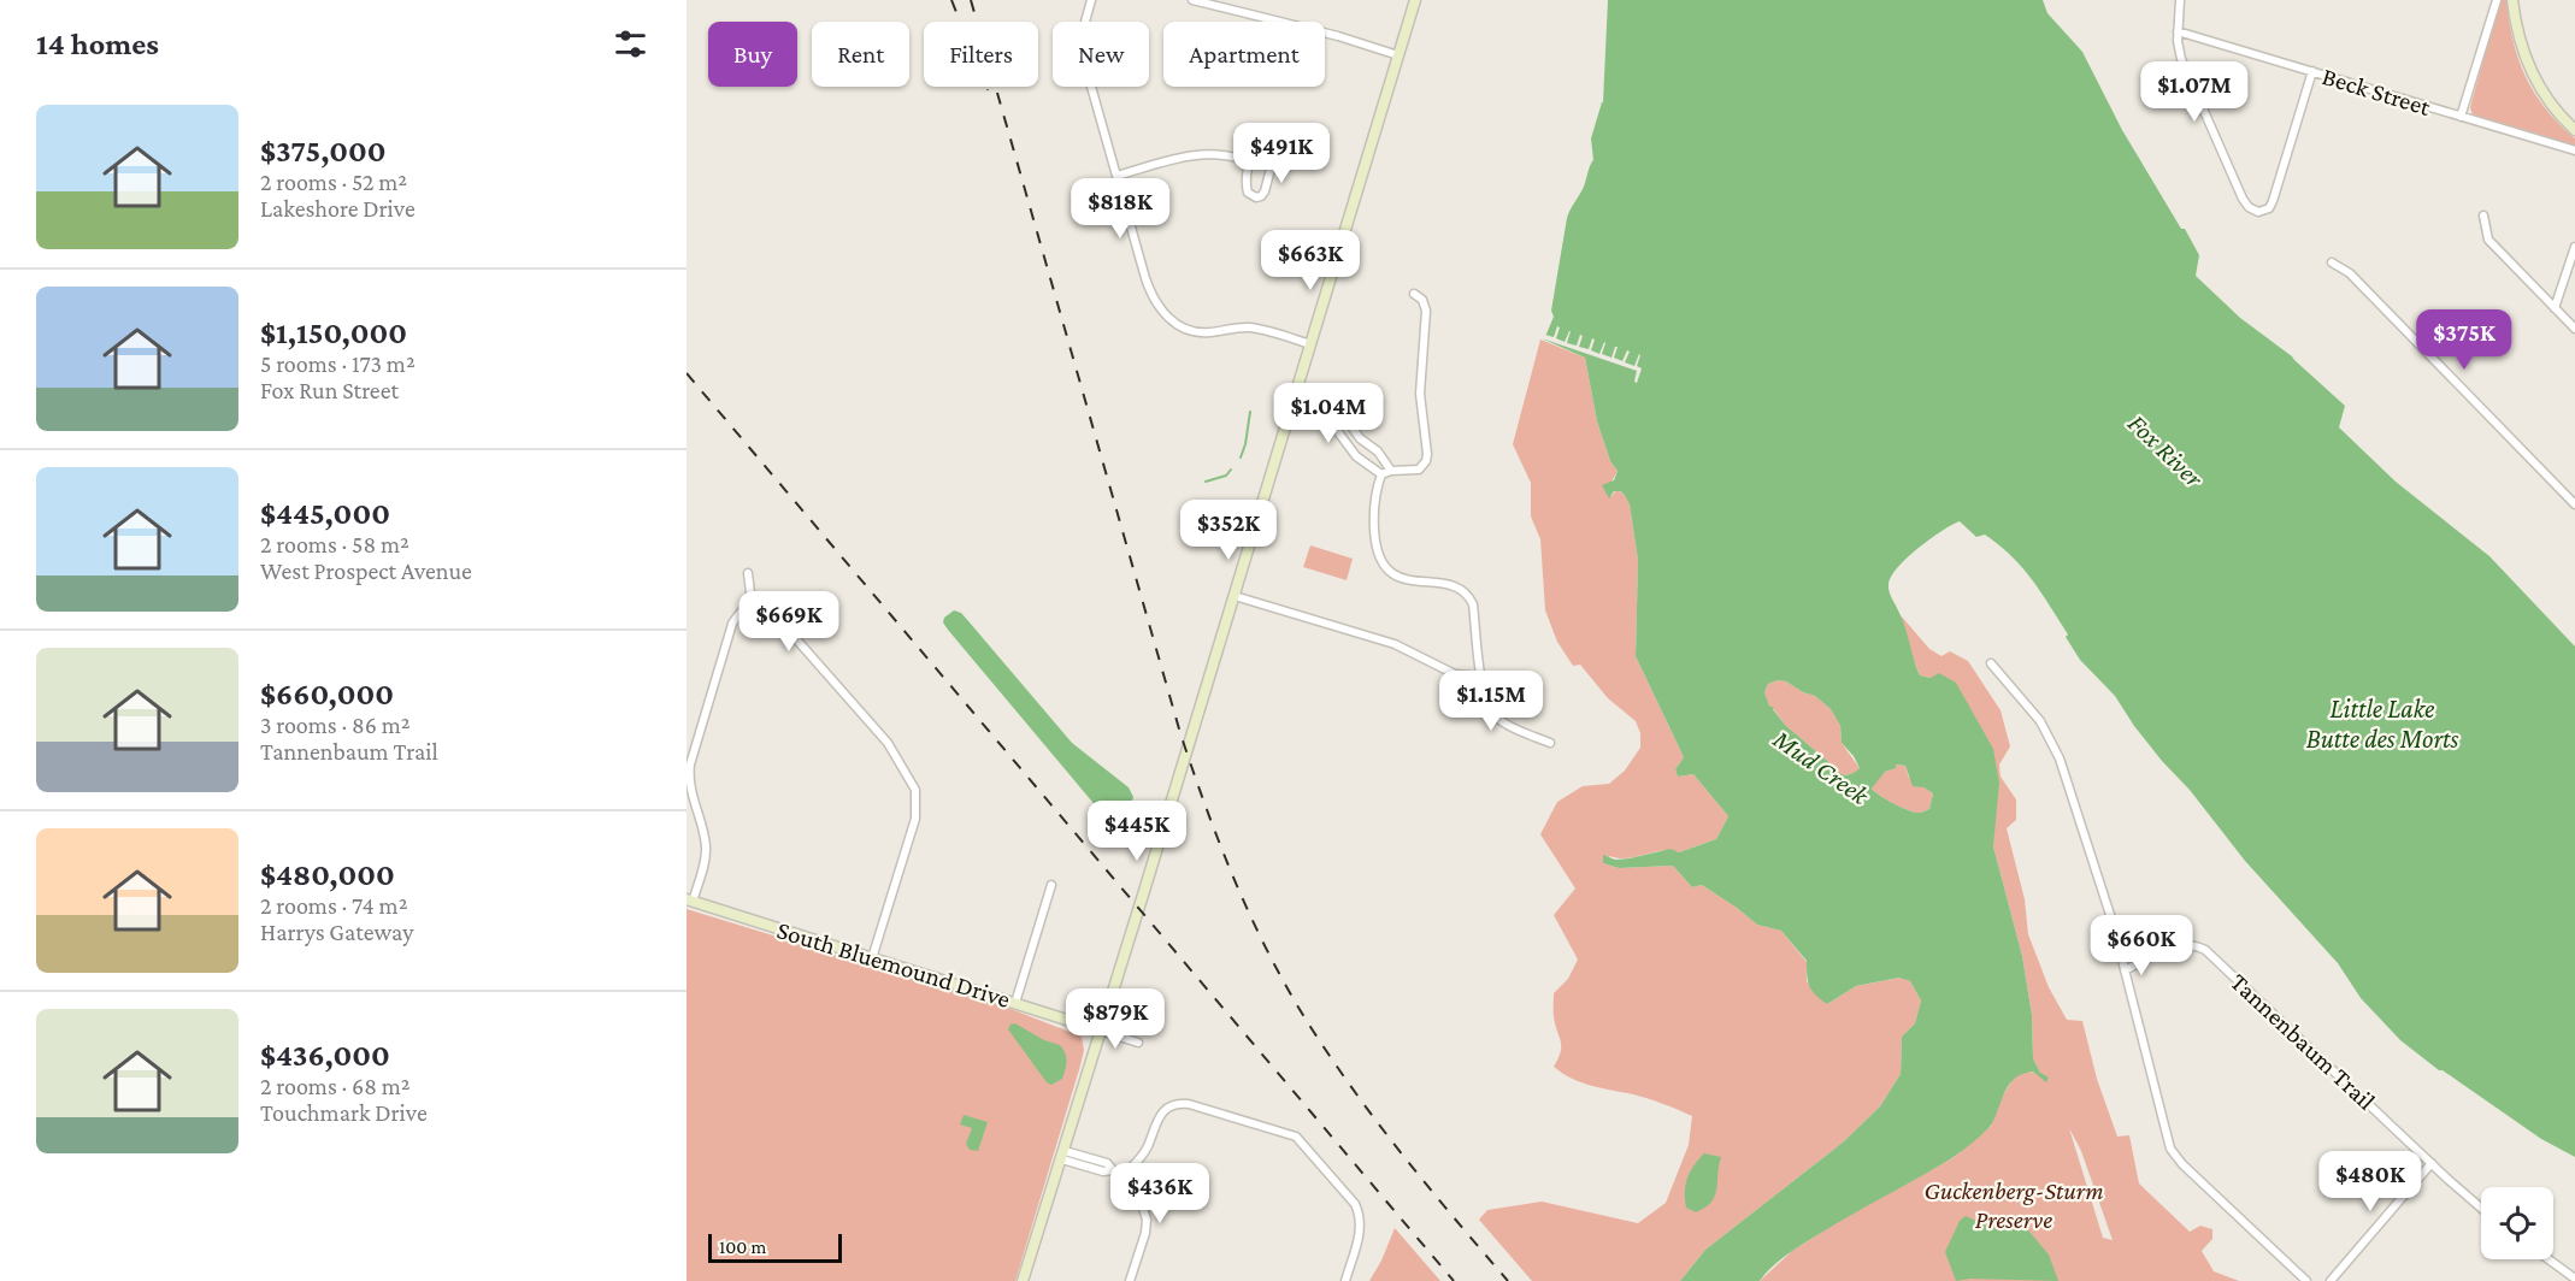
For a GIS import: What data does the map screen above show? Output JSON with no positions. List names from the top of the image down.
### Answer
{
  "streets": {
    "main road": ["South Bluemound Drive"],
    "street": ["Beck Street", "Tannenbaum Trail"]
  },
  "water": ["Fox River", "Little Lake Butte des Morts", "Mud Creek"],
  "parks": ["Guckenberg-Sturm Preserve"],
  "scale_bar": "100 m",
  "page": {
    "heading": "14 homes",
    "chip": [
      "Buy",
      "Rent",
      "Filters",
      "New",
      "Apartment"
    ],
    "price": [
      "$1.07M",
      "$491K",
      "$818K",
      "$663K",
      "$375K",
      "$1.04M",
      "$352K",
      "$669K",
      "$1.15M",
      "$445K",
      "$660K",
      "$879K",
      "$480K",
      "$436K"
    ],
    "list": [
      {
        "name": "$375,000",
        "note": "2 rooms · 52 m² · Lakeshore Drive"
      },
      {
        "name": "$1,150,000",
        "note": "5 rooms · 173 m² · Fox Run Street"
      },
      {
        "name": "$445,000",
        "note": "2 rooms · 58 m² · West Prospect Avenue"
      },
      {
        "name": "$660,000",
        "note": "3 rooms · 86 m² · Tannenbaum Trail"
      },
      {
        "name": "$480,000",
        "note": "2 rooms · 74 m² · Harrys Gateway"
      },
      {
        "name": "$436,000",
        "note": "2 rooms · 68 m² · Touchmark Drive"
      }
    ],
    "scale": "100 m"
  }
}
